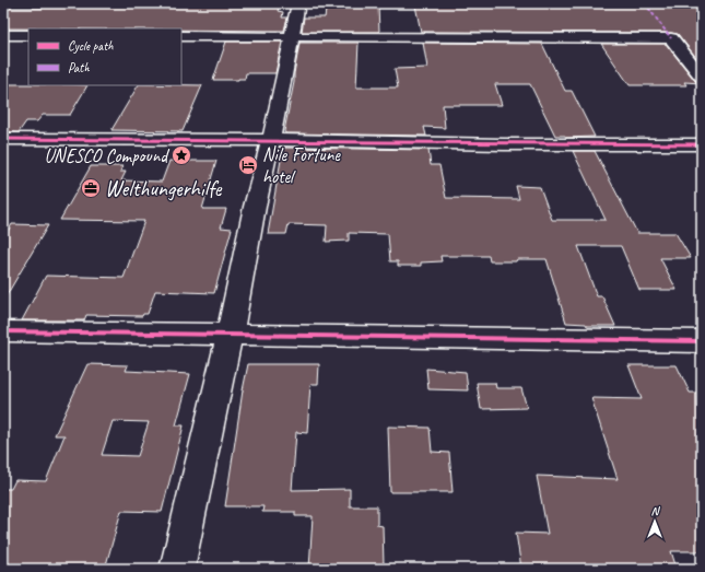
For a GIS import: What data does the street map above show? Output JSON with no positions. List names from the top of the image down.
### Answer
{
  "places": {
    "place": ["UNESCO Compound"],
    "hotel": ["Nile Fortune hotel"],
    "office": ["Welthungerhilfe"]
  },
  "legend": ["Cycle path", "Path"],
  "north": "top"
}
